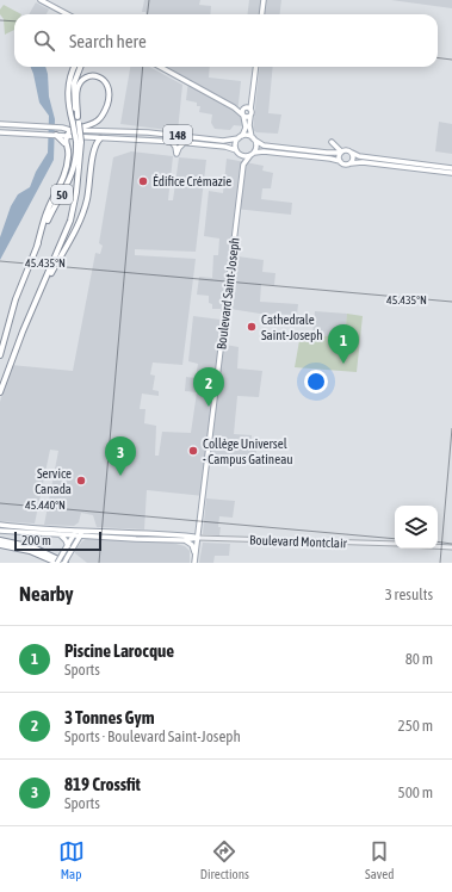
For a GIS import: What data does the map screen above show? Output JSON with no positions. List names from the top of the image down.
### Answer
{
  "streets": {
    "highway": ["50"],
    "main road": ["148", "Boulevard Saint-Joseph", "Boulevard Montclair"]
  },
  "crossings": [
    ["148", "Boulevard Saint-Joseph"],
    ["Boulevard Saint-Joseph", "Boulevard Montclair"]
  ],
  "places": [
    "Édifice Crémazie",
    "Cathedrale Saint-Joseph",
    "Collège Universel - Campus Gatineau",
    "Service Canada"
  ],
  "scale_bar": "200 m",
  "page": {
    "search": "Search here",
    "pins": ["1", "2", "3"],
    "scale": "200 m",
    "heading": ["Nearby", "3 results"],
    "list": [
      {
        "mark": "1",
        "name": "Piscine Larocque",
        "note": "Sports",
        "value": "80 m"
      },
      {
        "mark": "2",
        "name": "3 Tonnes Gym",
        "note": "Sports · Boulevard Saint-Joseph",
        "value": "250 m"
      },
      {
        "mark": "3",
        "name": "819 Crossfit",
        "note": "Sports",
        "value": "500 m"
      }
    ],
    "nav": ["Map", "Directions", "Saved"]
  },
  "coordinates": ["45.435°N", "45.440°N"]
}
